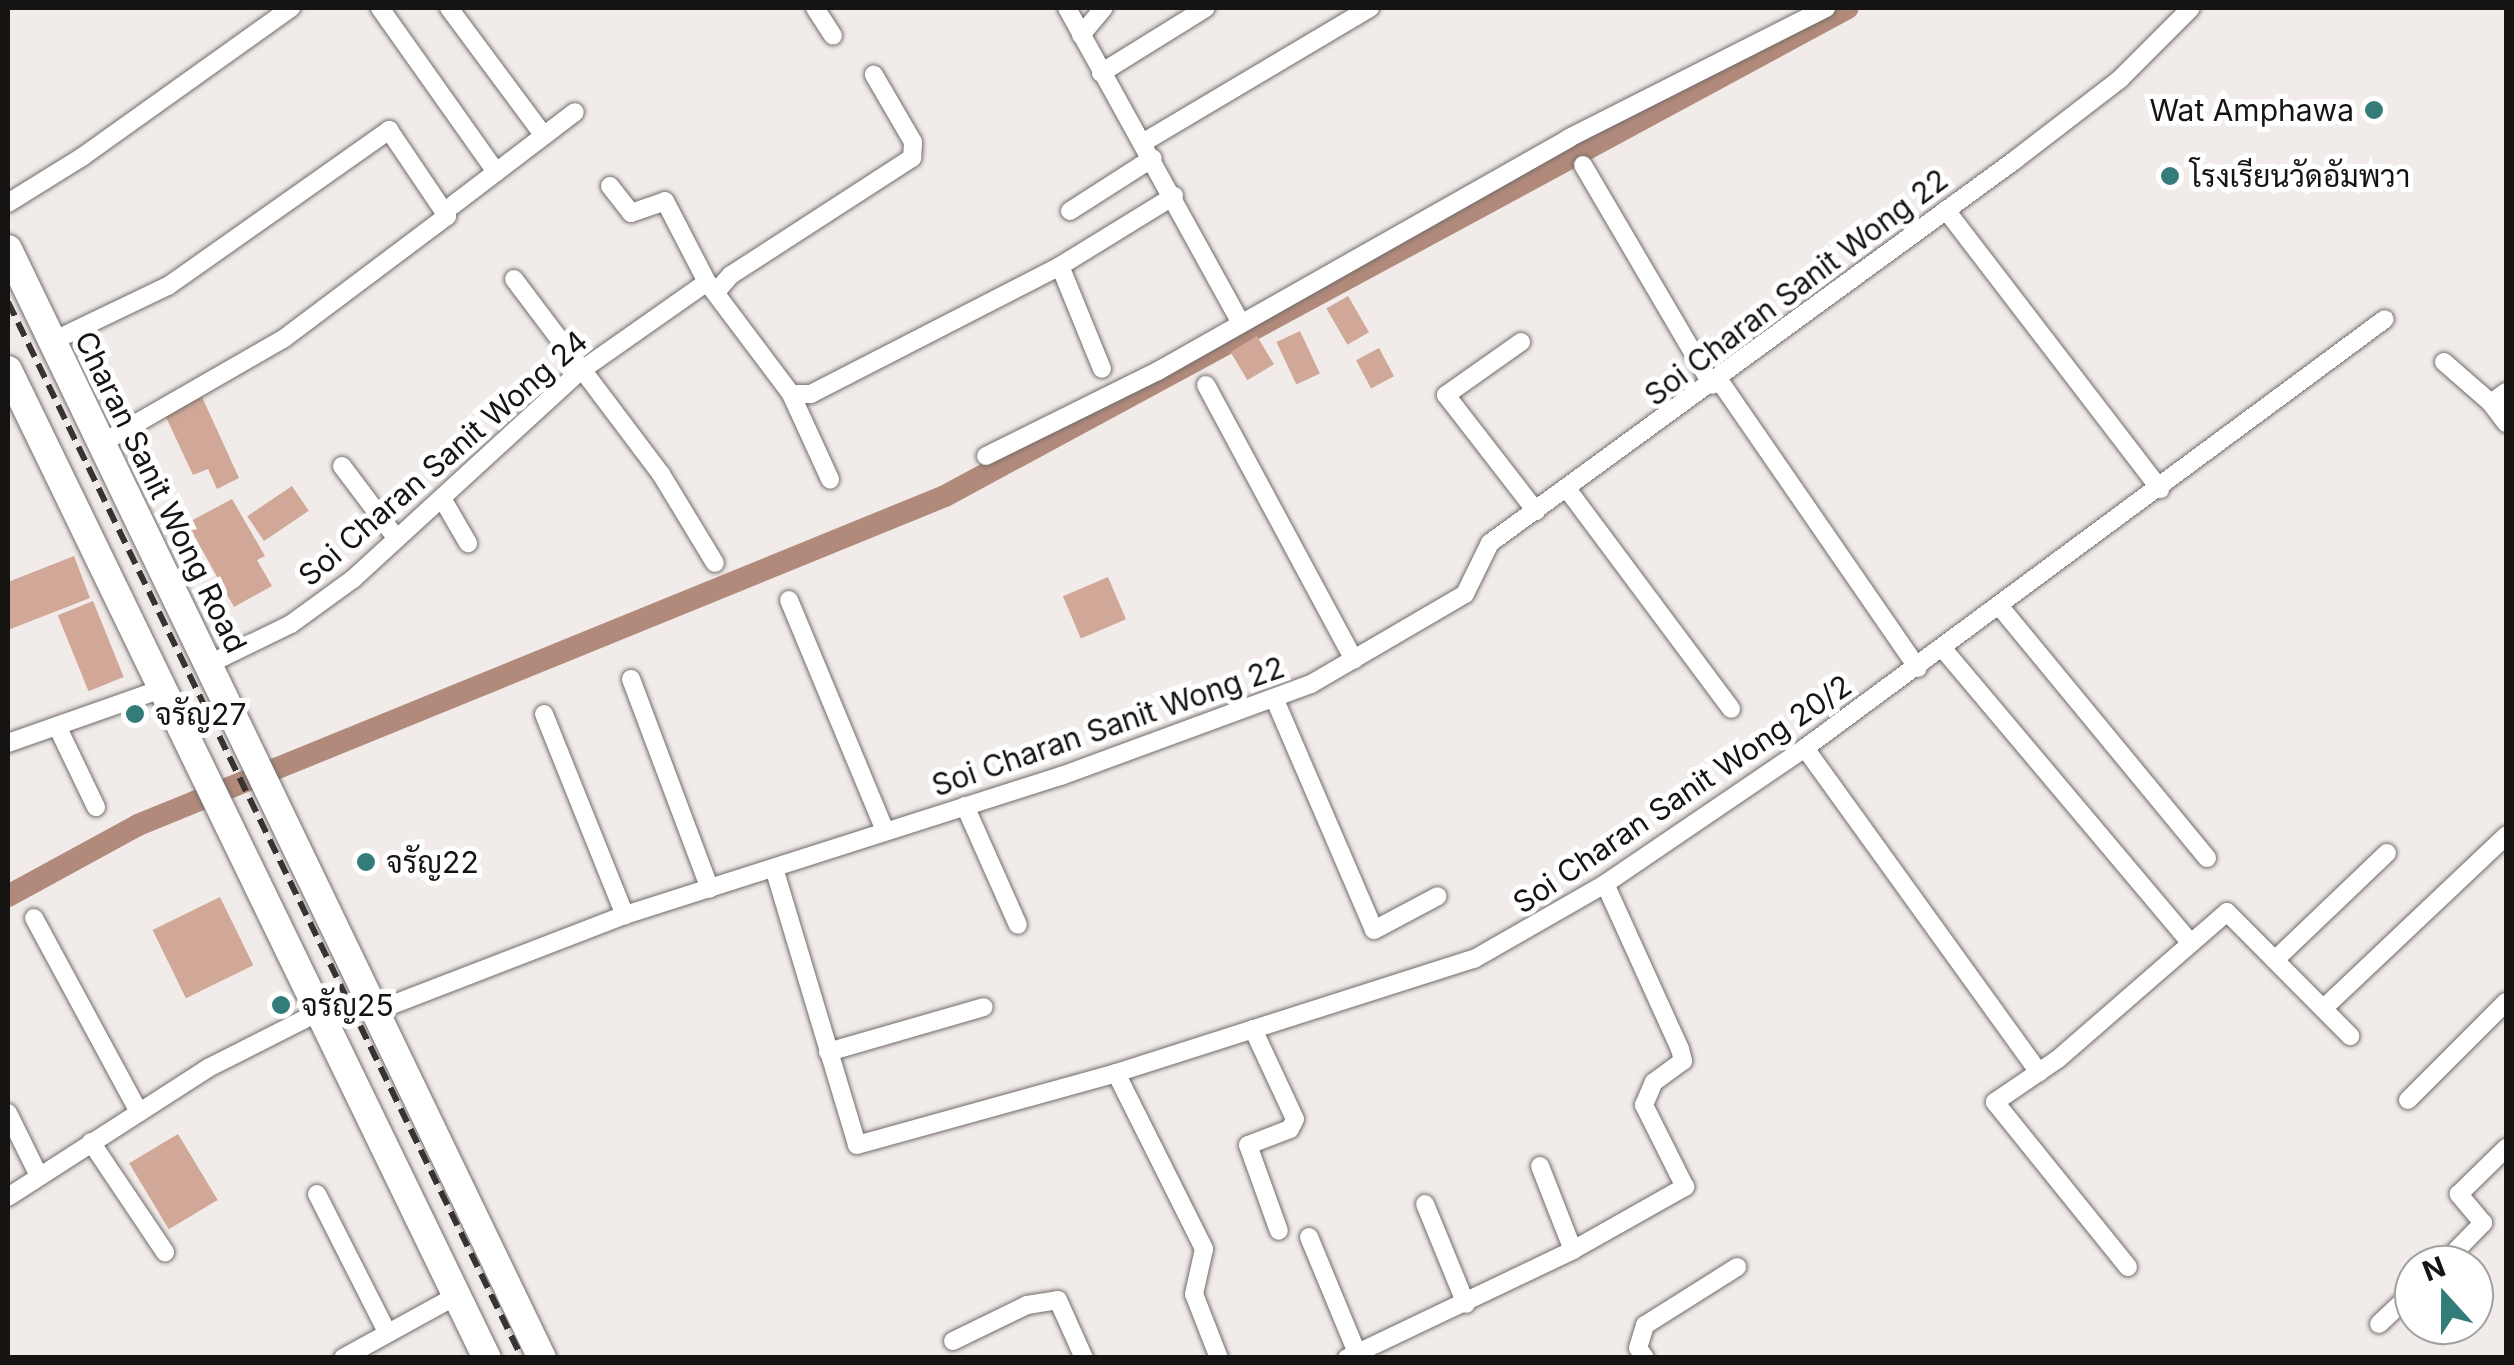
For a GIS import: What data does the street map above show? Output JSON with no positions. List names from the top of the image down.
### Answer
{
  "streets": {
    "main road": ["Charan Sanit Wong Road"],
    "street": ["Soi Charan Sanit Wong 22", "Soi Charan Sanit Wong 24", "Soi Charan Sanit Wong 20/2"]
  },
  "crossings": [
    ["Soi Charan Sanit Wong 22", "Charan Sanit Wong Road"],
    ["Soi Charan Sanit Wong 24", "Charan Sanit Wong Road"]
  ],
  "places": [
    "Wat Amphawa",
    "โรงเรียนวัดอัมพวา",
    "จรัญ27",
    "จรัญ22",
    "จรัญ25"
  ],
  "north": "top"
}
